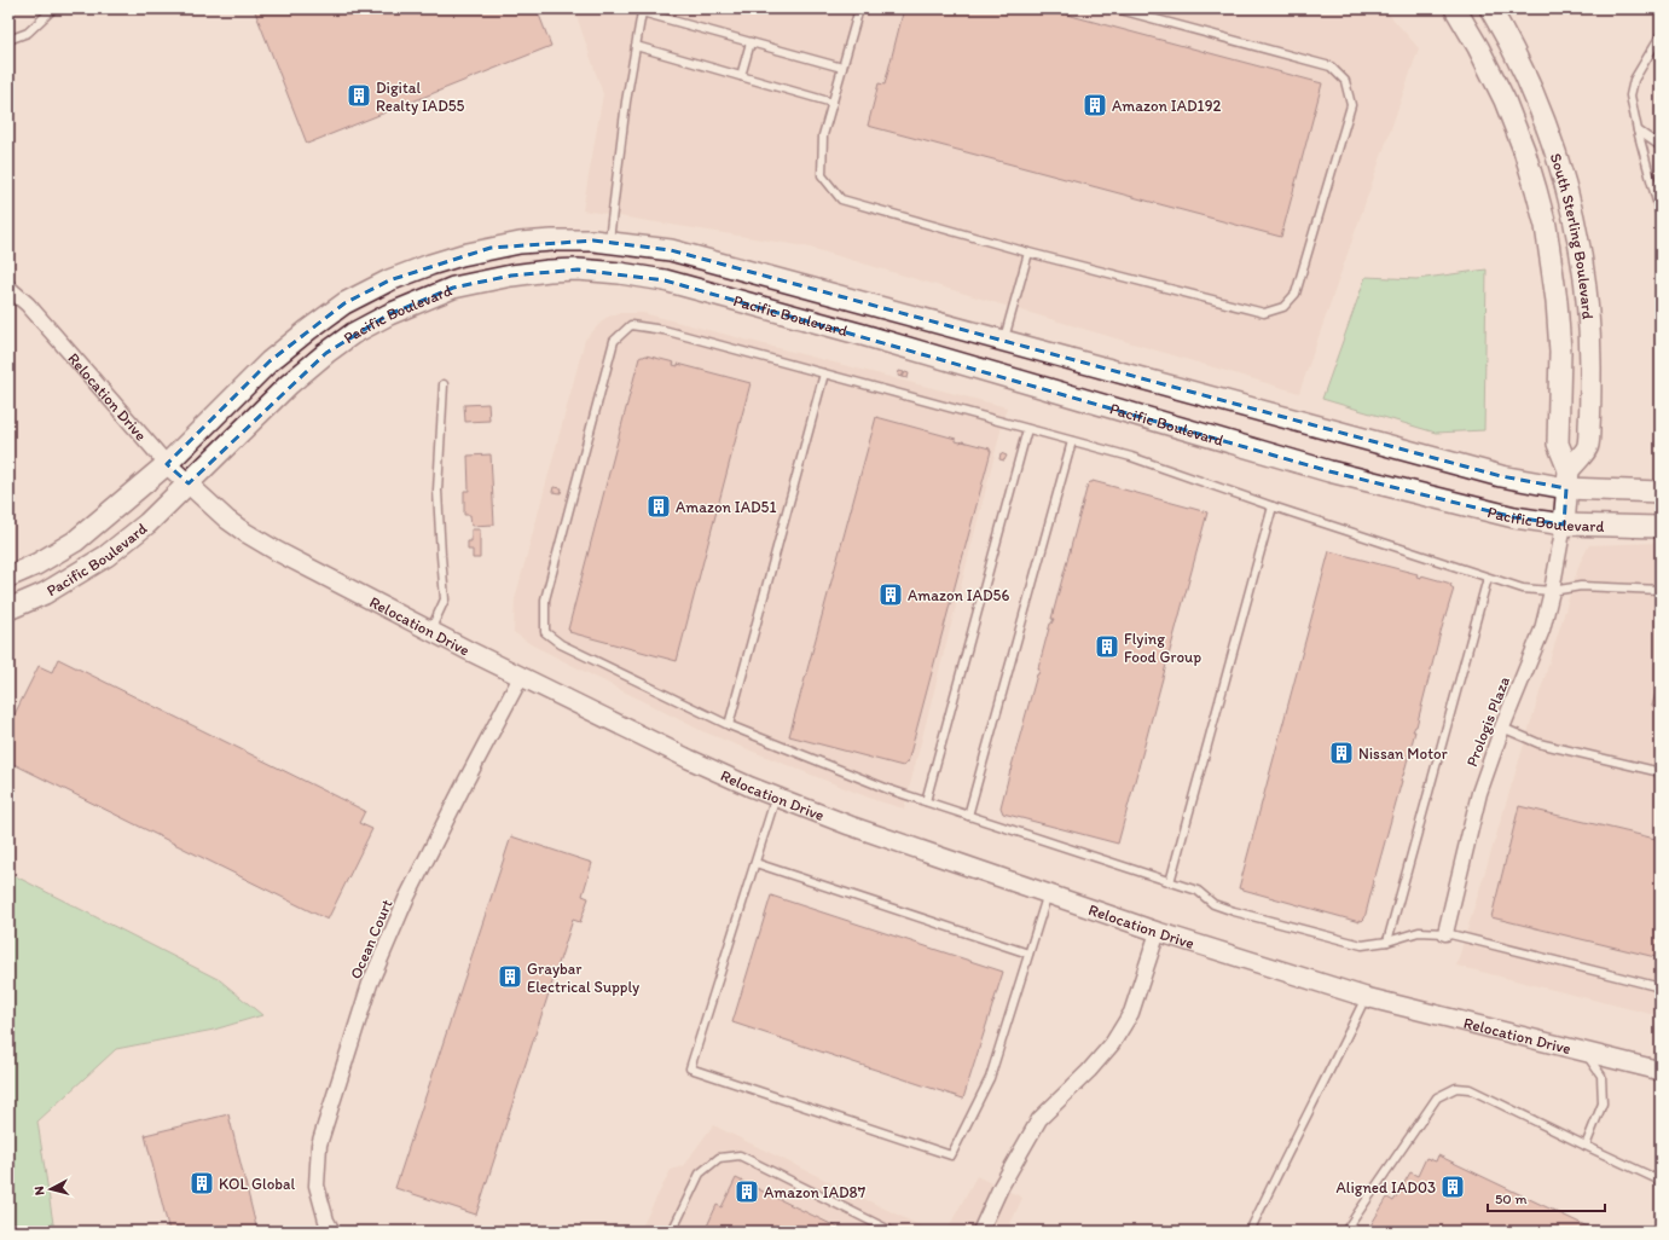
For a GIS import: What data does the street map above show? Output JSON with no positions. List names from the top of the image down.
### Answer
{
  "streets": {
    "main road": ["South Sterling Boulevard", "Pacific Boulevard"],
    "street": ["Relocation Drive", "Prologis Plaza", "Ocean Court"]
  },
  "crossings": [
    ["South Sterling Boulevard", "Pacific Boulevard"],
    ["South Sterling Boulevard", "Prologis Plaza"],
    ["Pacific Boulevard", "Relocation Drive"],
    ["Pacific Boulevard", "Prologis Plaza"],
    ["Relocation Drive", "Ocean Court"]
  ],
  "places": {
    "building": [
      "Digital Realty IAD55",
      "Amazon IAD192",
      "Amazon IAD51",
      "Amazon IAD56",
      "Flying Food Group",
      "Nissan Motor",
      "Graybar Electrical Supply",
      "KOL Global",
      "Aligned IAD03",
      "Amazon IAD87"
    ]
  },
  "scale_bar": "50 m",
  "north": "left"
}
